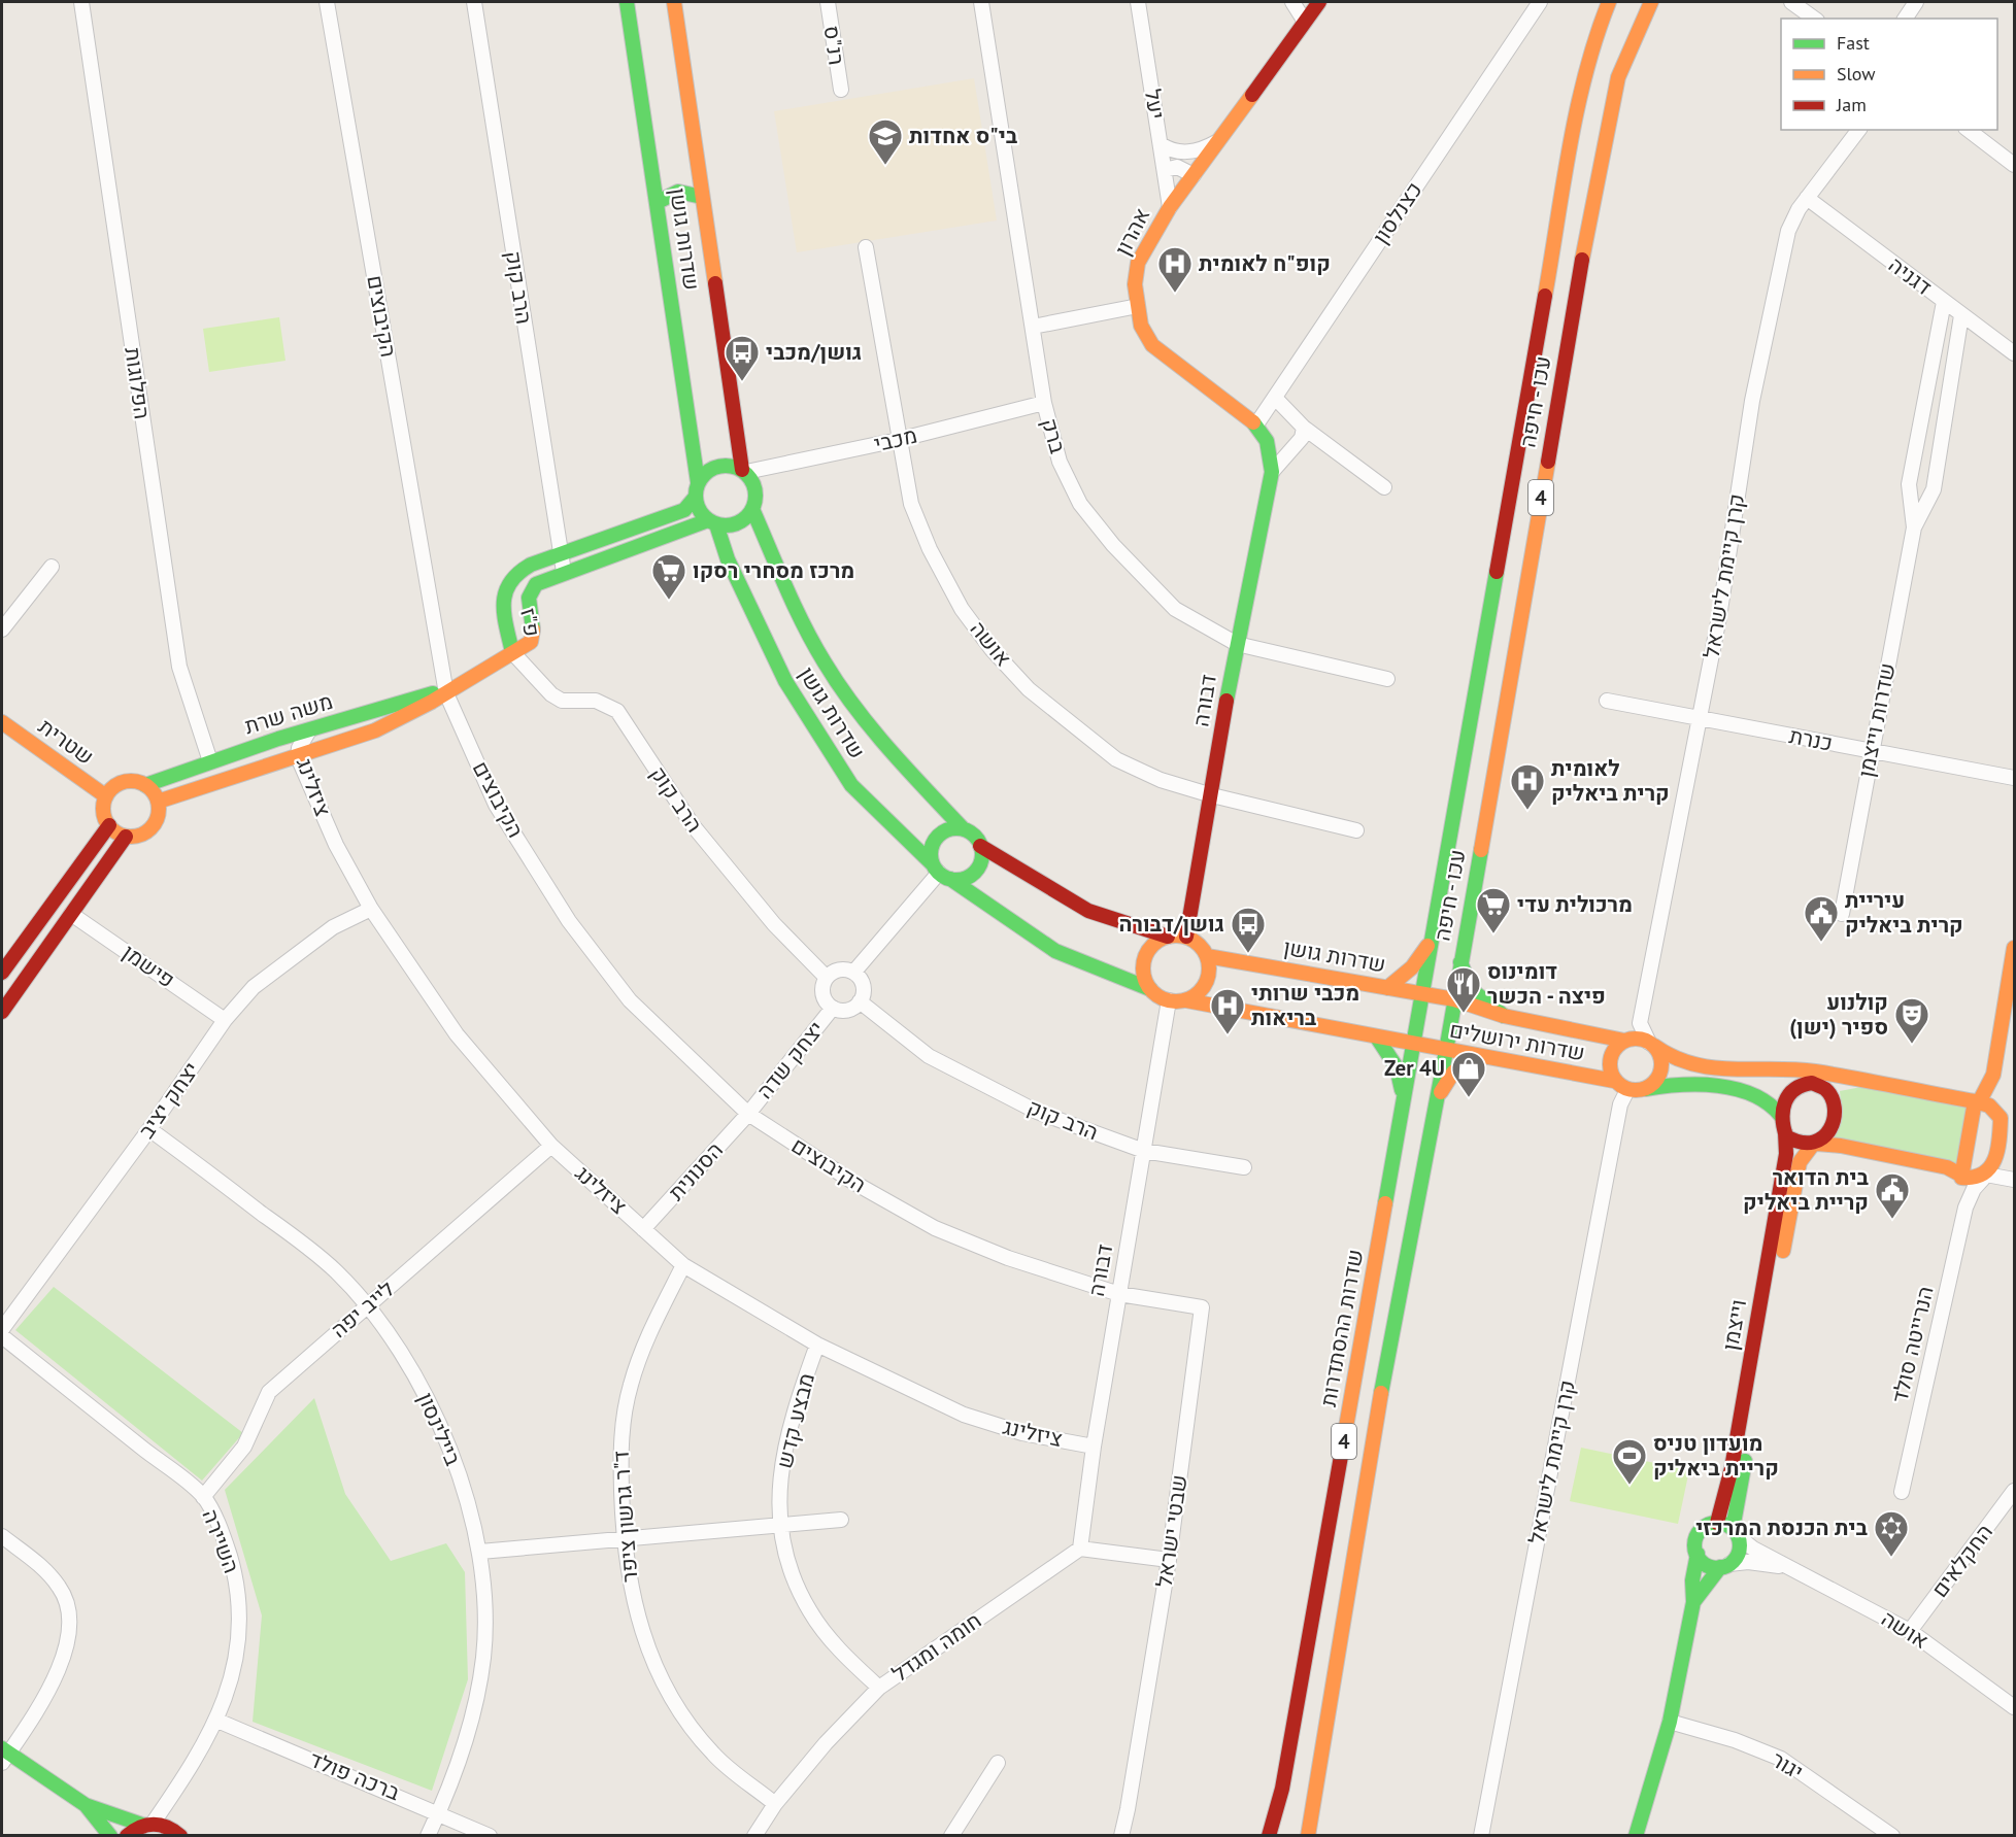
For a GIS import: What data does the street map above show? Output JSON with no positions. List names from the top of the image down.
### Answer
{
  "streets": {
    "main road": [
      "אהרון",
      "שדרות גושן",
      "עכו - חיפה",
      "4",
      "פ\"ז",
      "דבורה",
      "משה שרת",
      "שטרית",
      "שדרות ירושלים",
      "וייצמן",
      "שדרות ההסתדרות"
    ],
    "street": [
      "רנ\"ס",
      "יעל",
      "כצנלסון",
      "דגניה",
      "הרב קוק",
      "הקיבוצים",
      "הפלוגות",
      "ברק",
      "מכבי",
      "קרן קיימת לישראל",
      "אושה",
      "שדרות וייצמן",
      "כנרת",
      "ציזלינג",
      "פישמן",
      "יצחק שדה",
      "יצחק יציב",
      "הסנונית",
      "לייב יפה",
      "הנרייטה סולד",
      "מבצע קדש",
      "ביילינסון",
      "ד\"ר גרשון ציפר",
      "שבטי ישראל",
      "השיירה",
      "החקלאים",
      "חומה ומגדל",
      "יגור",
      "ברכה פולד"
    ]
  },
  "crossings": [
    ["יעל", "אהרון"],
    ["כצנלסון", "אהרון"],
    ["אהרון", "דבורה"],
    ["שדרות גושן", "עכו - חיפה"],
    ["שדרות גושן", "מכבי"],
    ["שדרות גושן", "4"],
    ["שדרות גושן", "פ\"ז"],
    ["שדרות גושן", "דבורה"],
    ["שדרות גושן", "שדרות ירושלים"],
    ["דגניה", "קרן קיימת לישראל"],
    ["דגניה", "שדרות וייצמן"],
    ["הרב קוק", "פ\"ז"],
    ["הרב קוק", "דבורה"],
    ["הרב קוק", "משה שרת"],
    ["הרב קוק", "יצחק שדה"],
    ["הקיבוצים", "דבורה"],
    ["הקיבוצים", "משה שרת"],
    ["הקיבוצים", "יצחק שדה"],
    ["הקיבוצים", "הסנונית"],
    ["הקיבוצים", "שבטי ישראל"],
    ["הפלוגות", "משה שרת"],
    ["עכו - חיפה", "4"],
    ["עכו - חיפה", "שדרות ירושלים"],
    ["ברק", "מכבי"],
    ["ברק", "דבורה"],
    ["מכבי", "פ\"ז"],
    ["מכבי", "אושה"],
    ["4", "שדרות ירושלים"],
    ["4", "שדרות ההסתדרות"],
    ["קרן קיימת לישראל", "כנרת"],
    ["קרן קיימת לישראל", "שדרות ירושלים"],
    ["פ\"ז", "משה שרת"],
    ["אושה", "דבורה"],
    ["אושה", "וייצמן"],
    ["אושה", "החקלאים"],
    ["דבורה", "ציזלינג"],
    ["דבורה", "שבטי ישראל"],
    ["דבורה", "חומה ומגדל"],
    ["משה שרת", "שטרית"],
    ["משה שרת", "ציזלינג"],
    ["שדרות וייצמן", "כנרת"],
    ["ציזלינג", "יצחק יציב"],
    ["ציזלינג", "הסנונית"],
    ["ציזלינג", "לייב יפה"],
    ["ציזלינג", "מבצע קדש"],
    ["ציזלינג", "ד\"ר גרשון ציפר"],
    ["פישמן", "יצחק יציב"],
    ["שדרות ירושלים", "שדרות ההסתדרות"],
    ["יצחק שדה", "הסנונית"],
    ["יצחק יציב", "ביילינסון"],
    ["לייב יפה", "ביילינסון"],
    ["לייב יפה", "השיירה"],
    ["מבצע קדש", "חומה ומגדל"],
    ["ביילינסון", "ברכה פולד"],
    ["ד\"ר גרשון ציפר", "חומה ומגדל"],
    ["השיירה", "ברכה פולד"]
  ],
  "places": {
    "school or university": ["בי\"ס אחדות"],
    "hospital": ["קופ\"ח לאומית", "לאומית קרית ביאליק", "מכבי שרותי בריאות"],
    "bus stop": ["גושן/מכבי", "גושן/דבורה"],
    "supermarket": ["מרכז מסחרי רסקו", "מרכולית עדי"],
    "public building": ["עיריית קרית ביאליק", "בית הדואר קריית ביאליק"],
    "restaurant": ["דומינוס פיצה - הכשר"],
    "theatre": ["קולנוע ספיר (ישן)"],
    "shop": ["Zer 4U"],
    "sports": ["מועדון טניס קריית ביאליק"],
    "synagogue": ["בית הכנסת המרכזי"]
  },
  "legend": ["Fast", "Slow", "Jam"]
}
